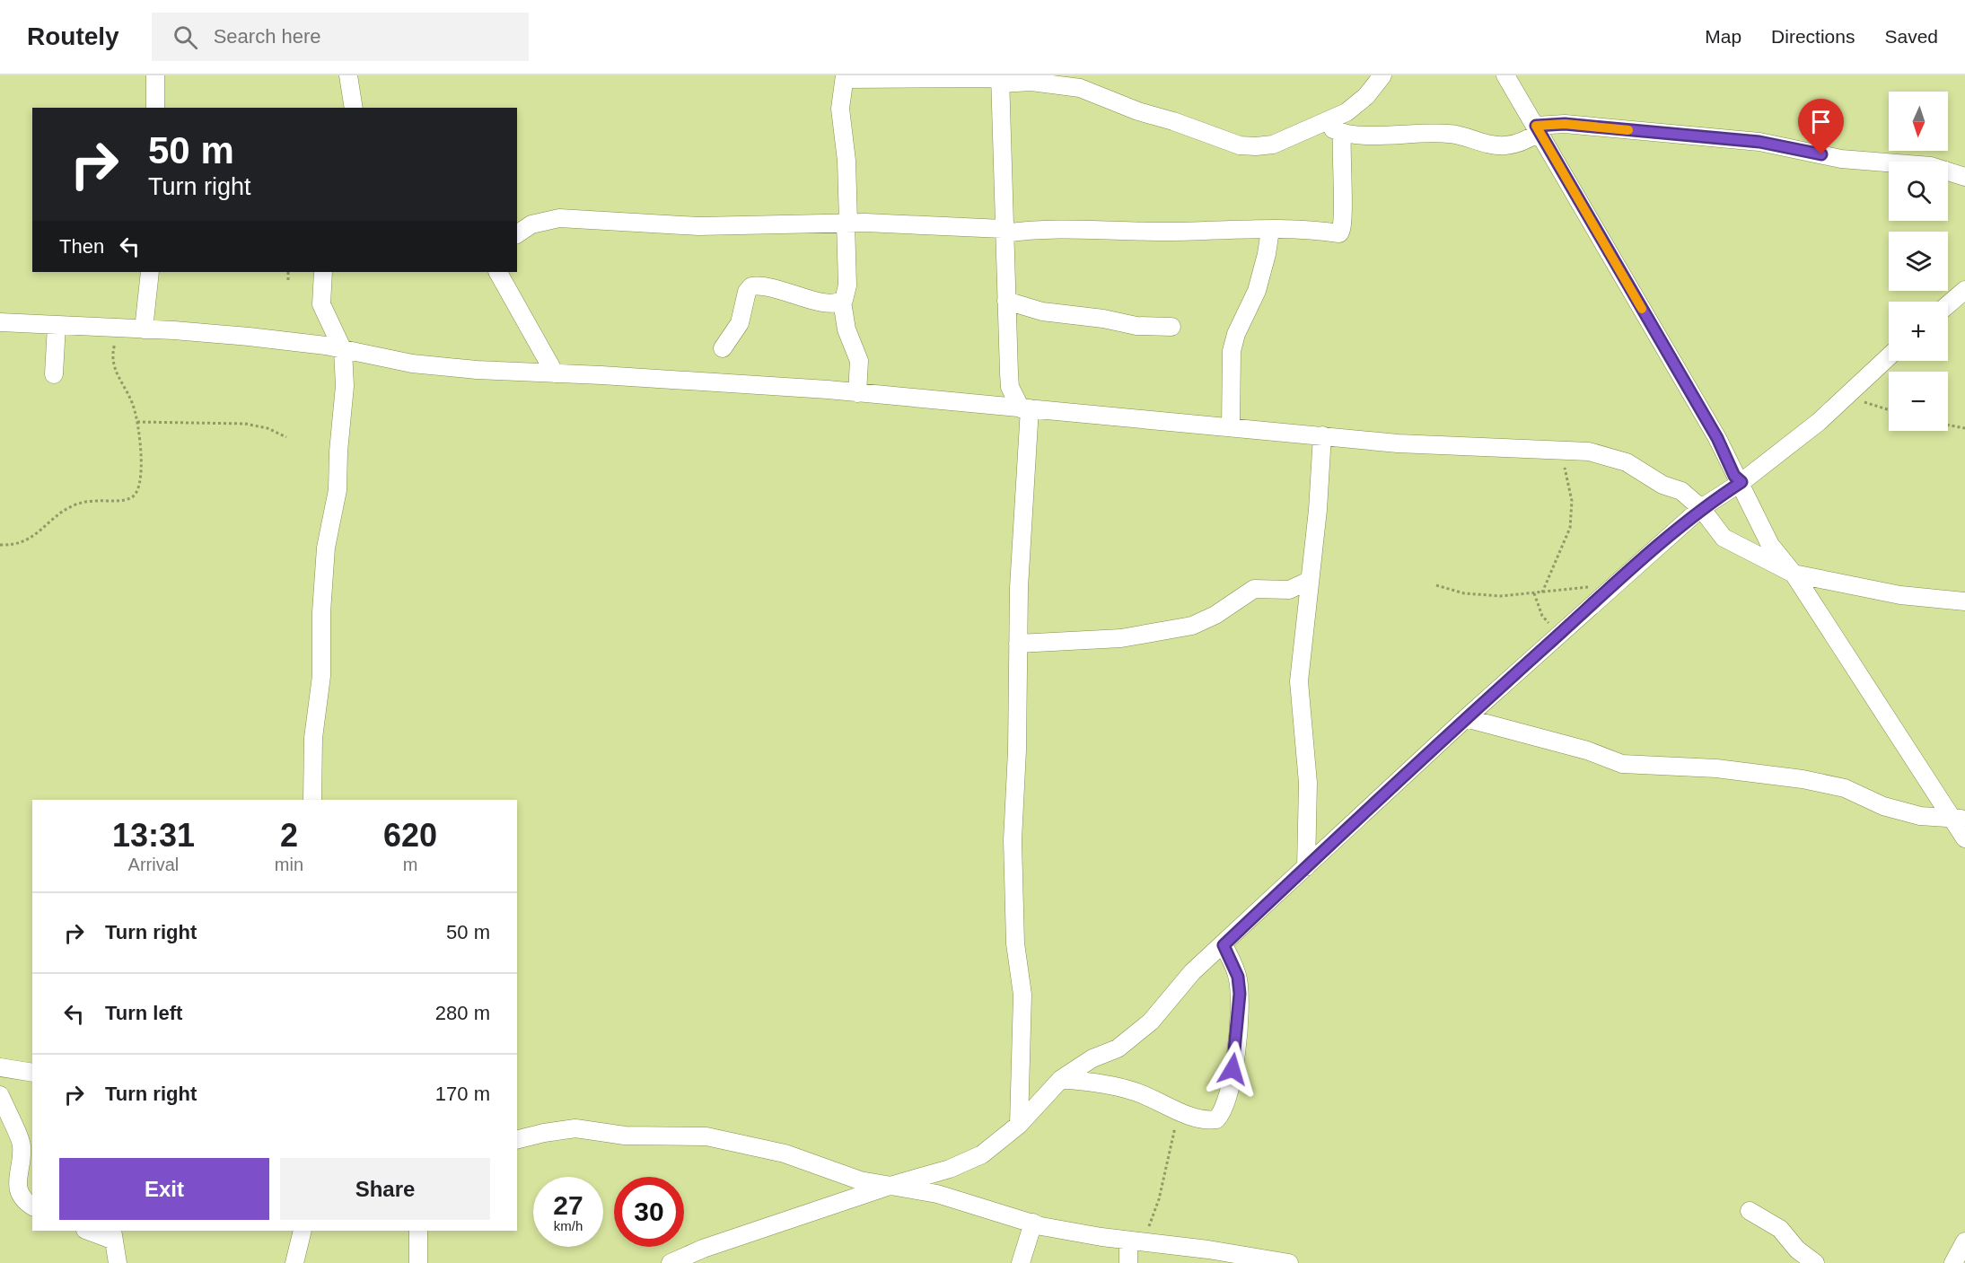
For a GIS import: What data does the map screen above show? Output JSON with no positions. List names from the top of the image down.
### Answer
{
  "north": "bottom",
  "page": {
    "header": "Routely",
    "search": "Search here",
    "nav": ["Map", "Directions", "Saved"],
    "map_buttons": ["+", "−"],
    "turn": ["50 m", "Turn right"],
    "then": "Then",
    "eta": [
      "13:31",
      "Arrival",
      "2",
      "min",
      "620",
      "m"
    ],
    "list": [
      {
        "name": "Turn right",
        "value": "50 m"
      },
      {
        "name": "Turn left",
        "value": "280 m"
      },
      {
        "name": "Turn right",
        "value": "170 m"
      }
    ],
    "buttons": ["Exit", "Share"],
    "speed": "27 km/h",
    "limit": "30"
  }
}
